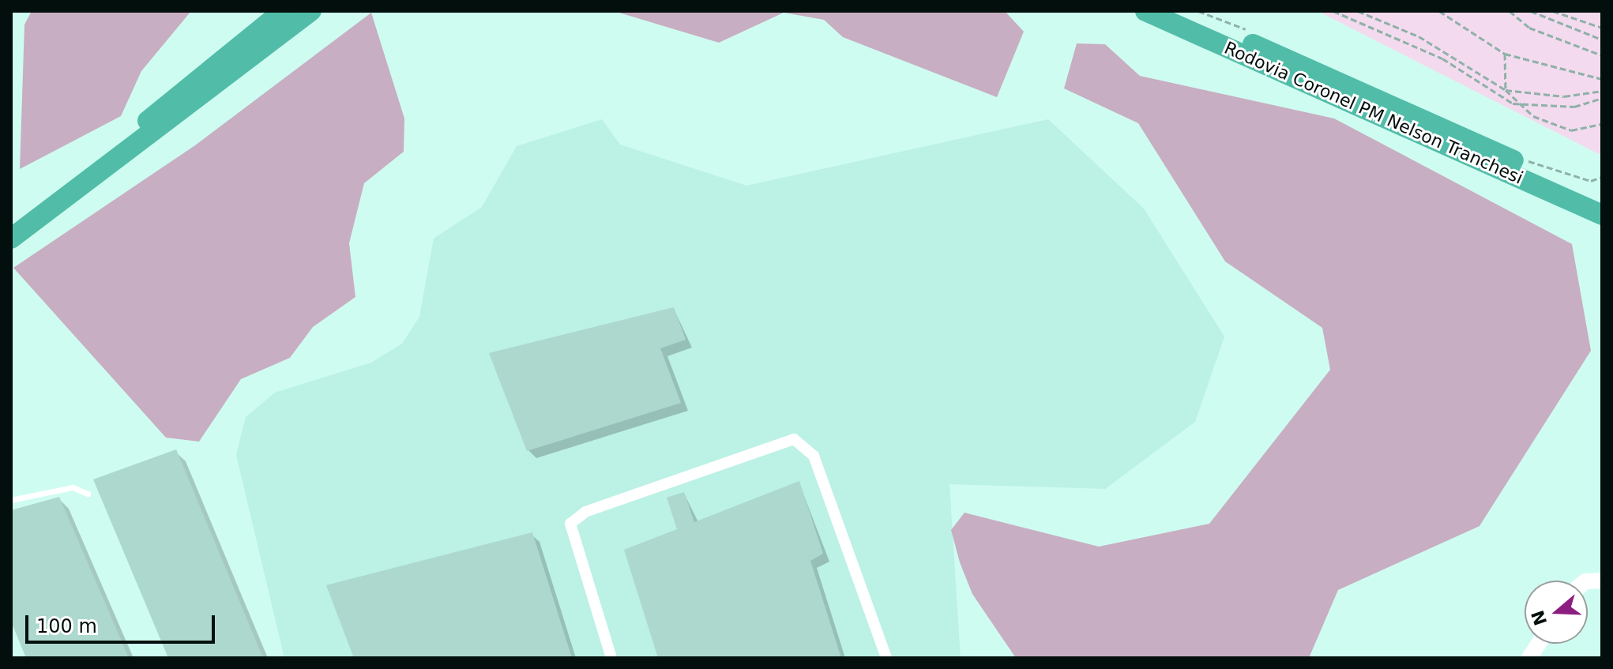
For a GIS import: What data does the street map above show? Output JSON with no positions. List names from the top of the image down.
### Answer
{
  "streets": {
    "highway": ["Rodovia Coronel PM Nelson Tranchesi"]
  },
  "scale_bar": "100 m",
  "north": "left"
}
